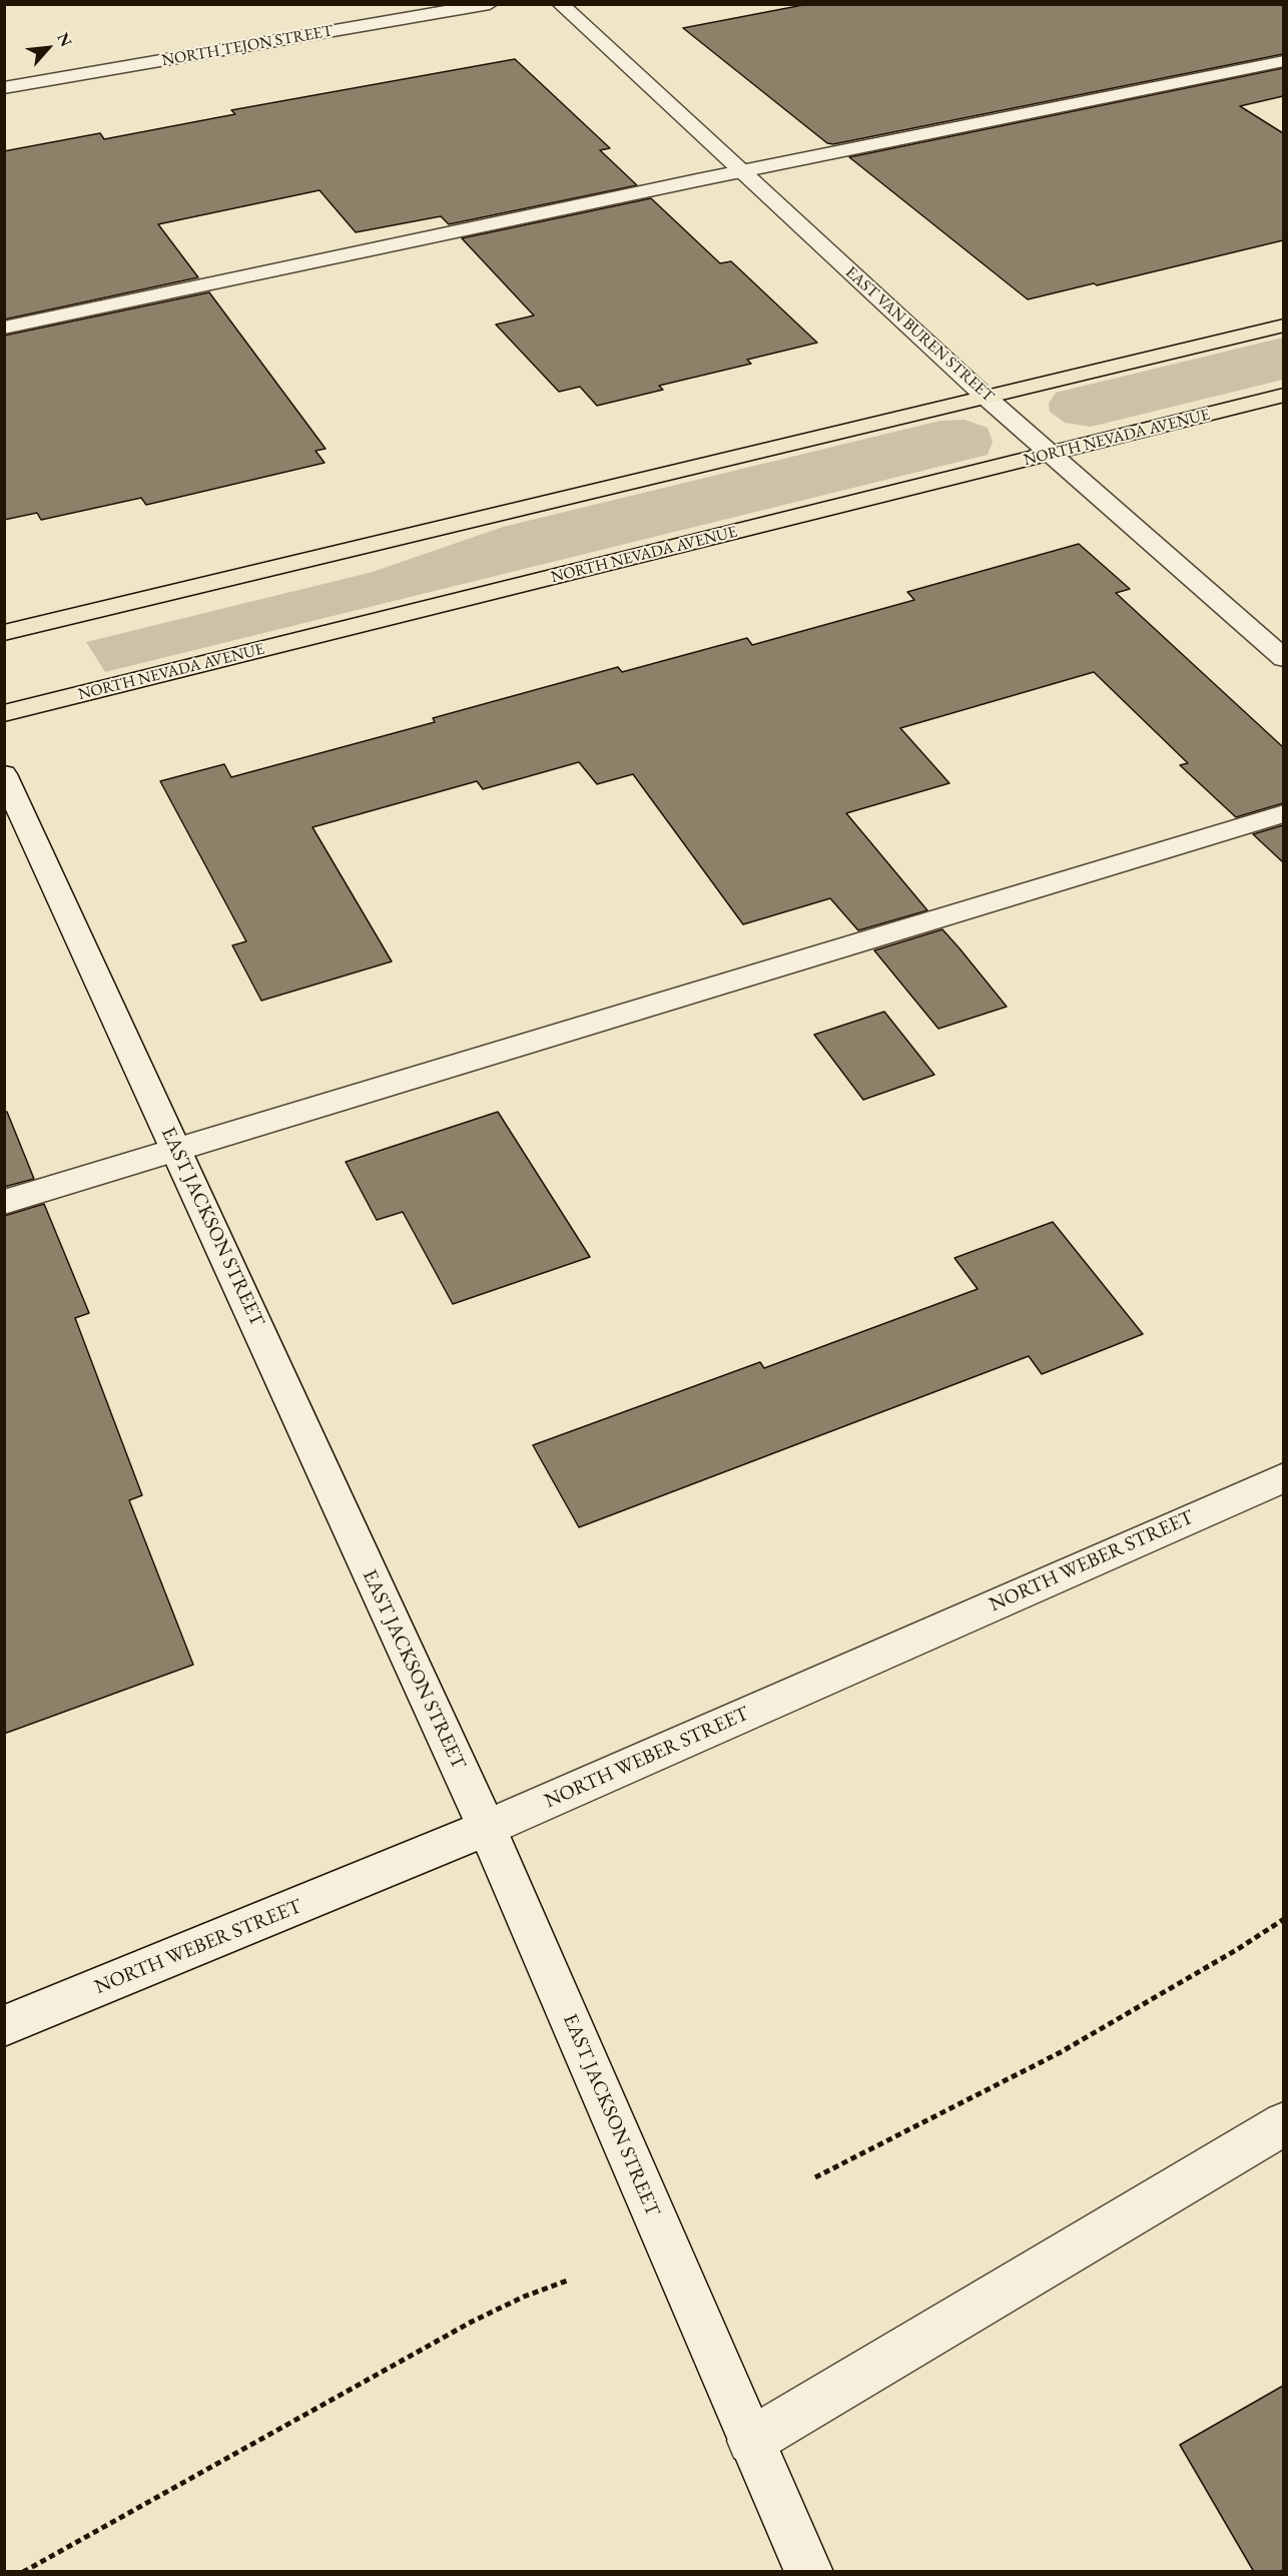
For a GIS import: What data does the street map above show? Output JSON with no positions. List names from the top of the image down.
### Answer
{
  "streets": {
    "main road": ["NORTH NEVADA AVENUE"],
    "street": [
      "NORTH TEJON STREET",
      "EAST VAN BUREN STREET",
      "EAST JACKSON STREET",
      "NORTH WEBER STREET"
    ]
  },
  "crossings": [
    ["EAST VAN BUREN STREET", "NORTH NEVADA AVENUE"],
    ["EAST JACKSON STREET", "NORTH WEBER STREET"]
  ],
  "north": "top right"
}
